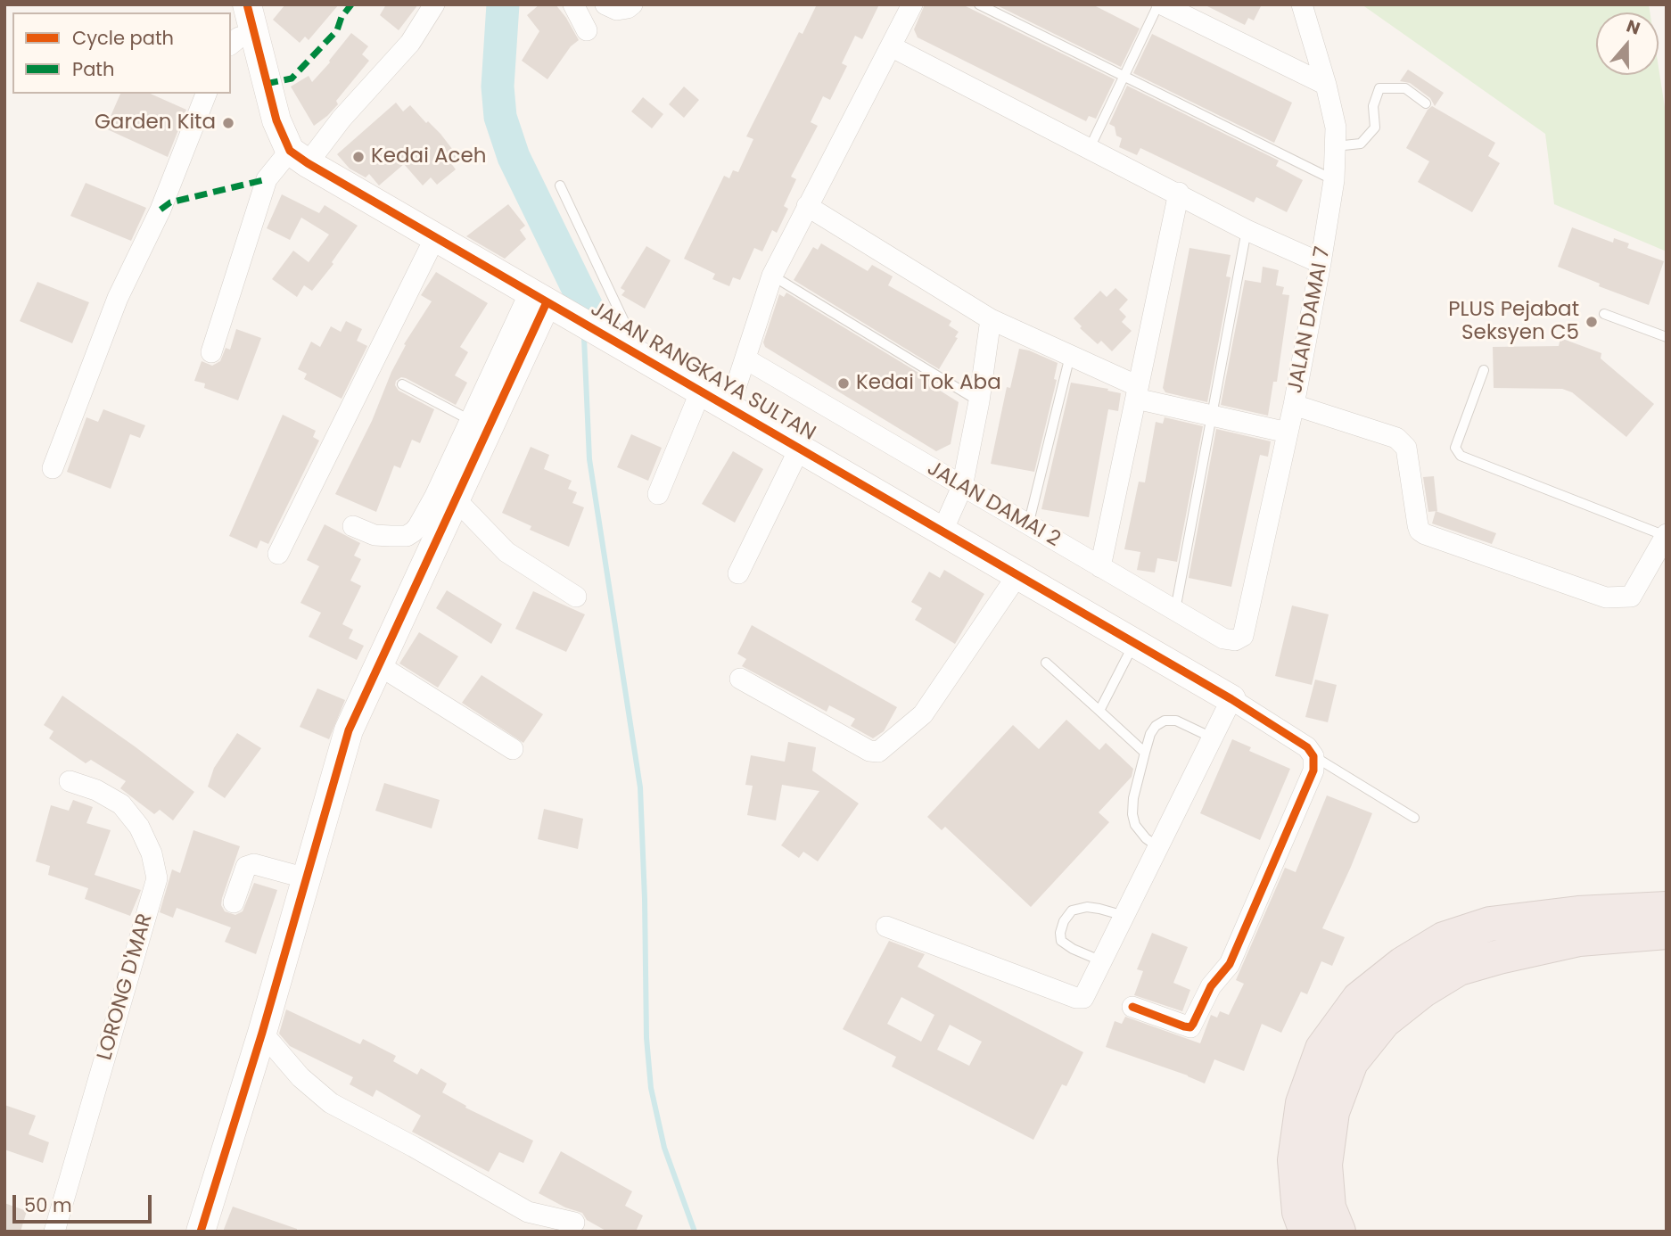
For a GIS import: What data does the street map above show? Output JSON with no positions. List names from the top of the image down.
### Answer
{
  "streets": {
    "street": [
      "JALAN DAMAI 7",
      "JALAN RANGKAYA SULTAN",
      "JALAN DAMAI 2",
      "LORONG D'MAR"
    ]
  },
  "crossings": [
    ["JALAN DAMAI 7", "JALAN DAMAI 2"]
  ],
  "places": [
    "Garden Kita",
    "Kedai Aceh",
    "PLUS Pejabat Seksyen C5",
    "Kedai Tok Aba"
  ],
  "legend": ["Cycle path", "Path"],
  "scale_bar": "50 m",
  "north": "top"
}
